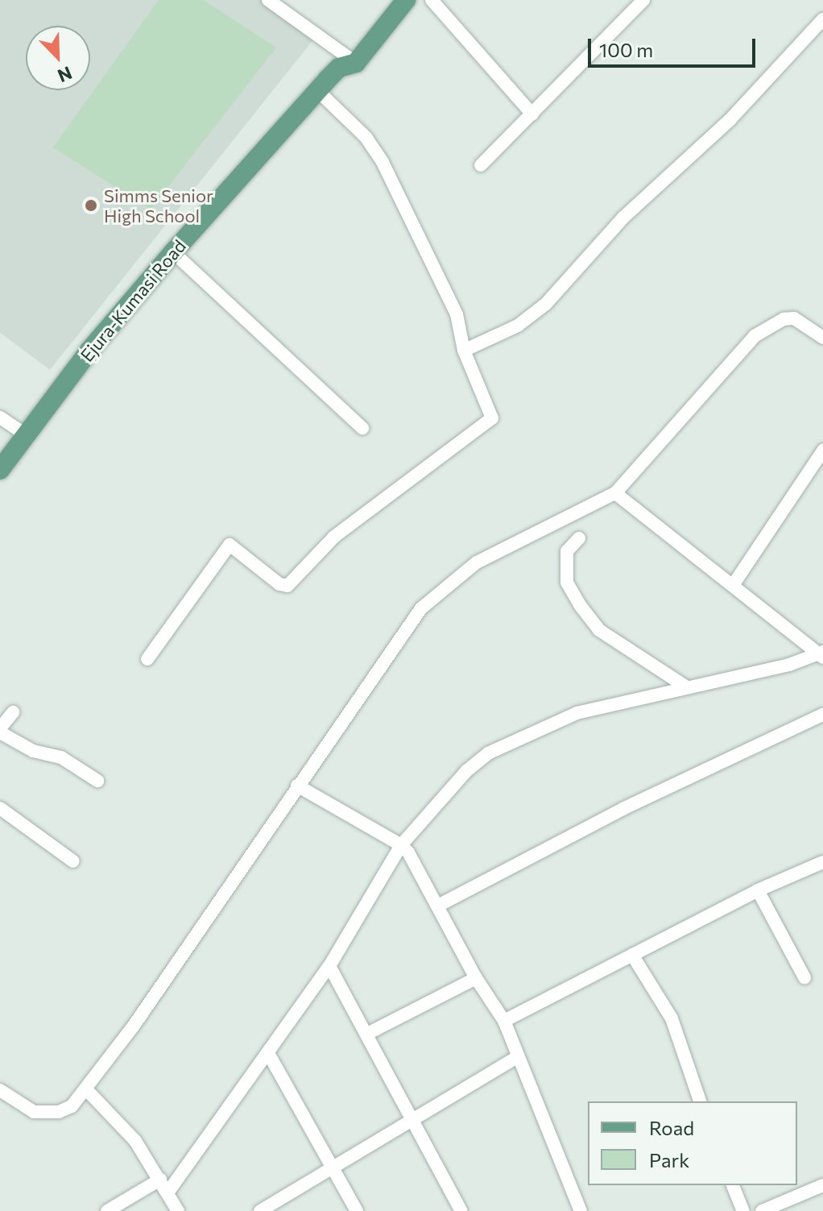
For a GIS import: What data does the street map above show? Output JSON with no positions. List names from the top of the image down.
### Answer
{
  "streets": {
    "main road": ["Ejura-Kumasi Road"]
  },
  "places": ["Simms Senior High School"],
  "legend": ["Road", "Park"],
  "scale_bar": "100 m",
  "north": "bottom right"
}
